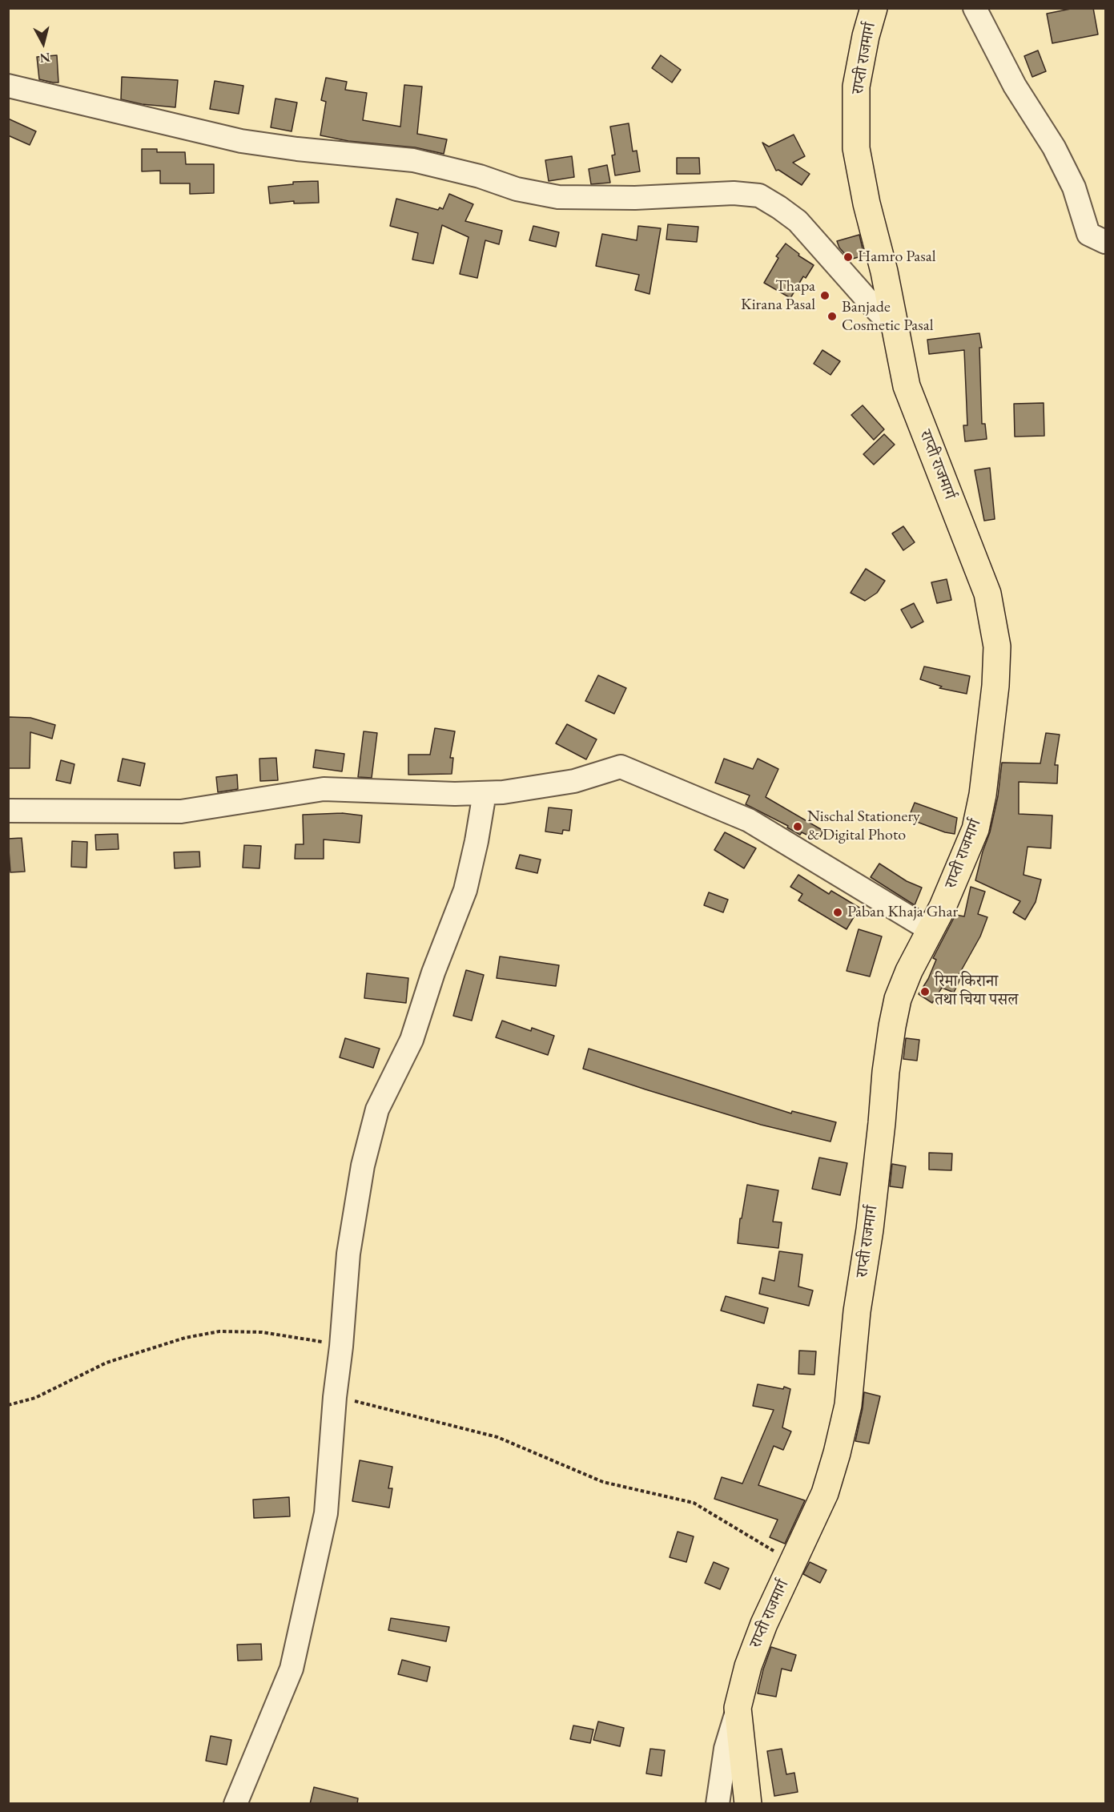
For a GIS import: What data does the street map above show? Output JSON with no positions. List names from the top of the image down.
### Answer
{
  "streets": {
    "main road": ["राप्ती राजमार्ग"]
  },
  "places": [
    "Hamro Pasal",
    "Thapa Kirana Pasal",
    "Banjade Cosmetic Pasal",
    "Nischal Stationery & Digital Photo",
    "Paban Khaja Ghar",
    "रिमा किराना तथा चिया पसल"
  ],
  "north": "bottom"
}
